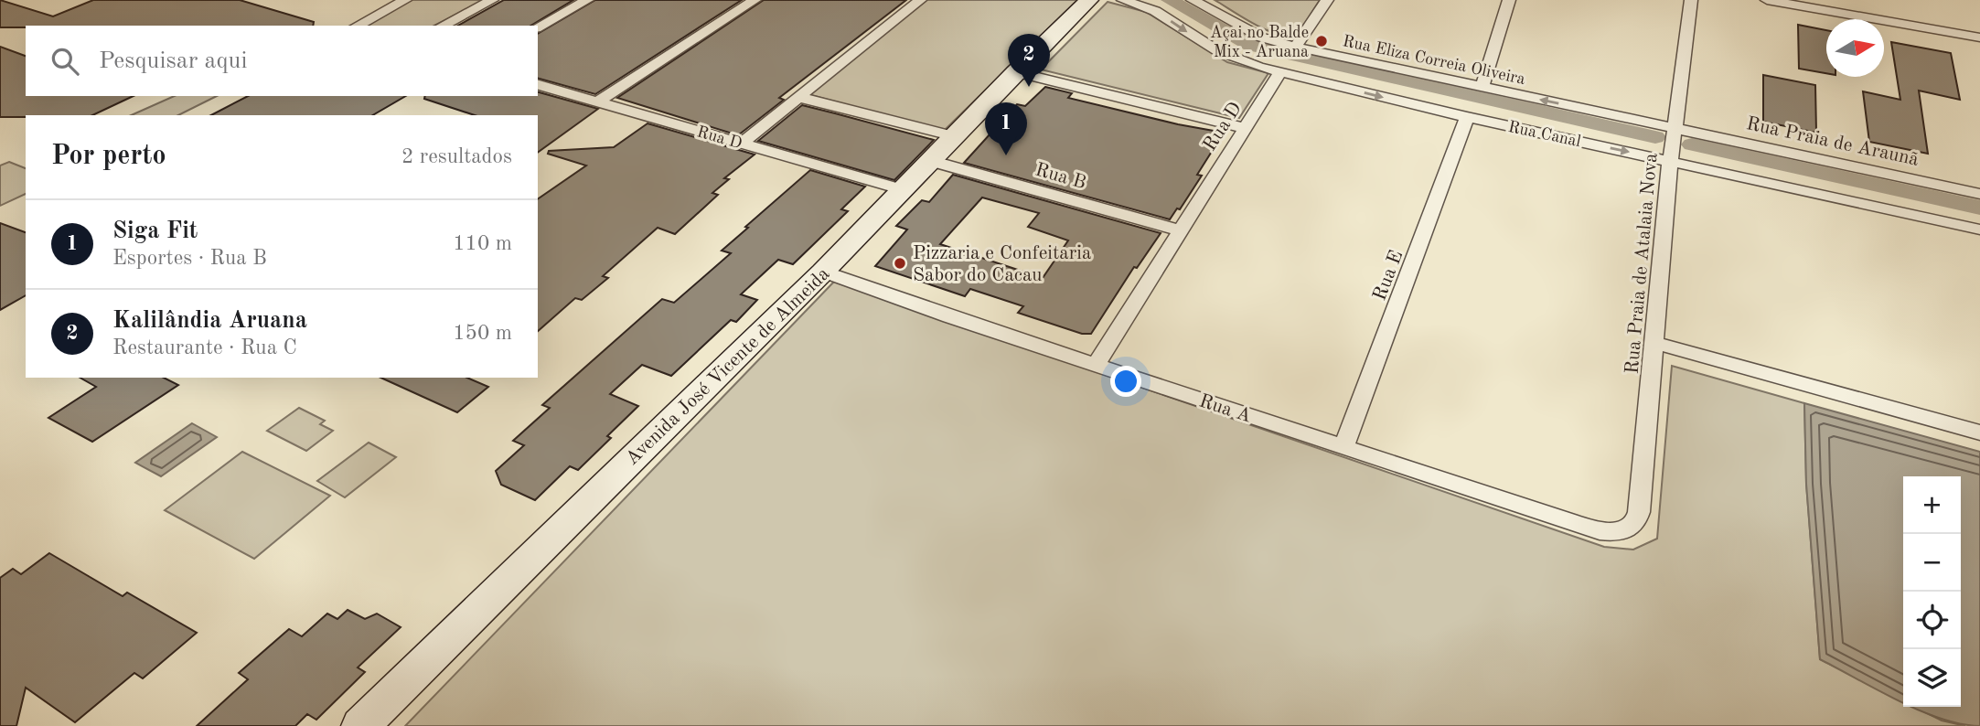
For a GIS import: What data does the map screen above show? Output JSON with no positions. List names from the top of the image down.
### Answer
{
  "streets": {
    "street": [
      "Rua Eliza Correia Oliveira",
      "Rua D",
      "Rua Canal",
      "Rua Praia de Araunã",
      "Rua B",
      "Rua Praia de Atalaia Nova",
      "Rua E",
      "Avenida José Vicente de Almeida",
      "Rua A"
    ]
  },
  "crossings": [
    ["Rua Eliza Correia Oliveira", "Rua Praia de Araunã"],
    ["Rua Eliza Correia Oliveira", "Rua Praia de Atalaia Nova"],
    ["Rua D", "Rua Canal"],
    ["Rua D", "Rua B"],
    ["Rua D", "Avenida José Vicente de Almeida"],
    ["Rua D", "Rua A"],
    ["Rua Canal", "Rua Praia de Atalaia Nova"],
    ["Rua Canal", "Rua E"],
    ["Rua Praia de Araunã", "Rua Praia de Atalaia Nova"],
    ["Rua B", "Avenida José Vicente de Almeida"],
    ["Rua Praia de Atalaia Nova", "Rua A"],
    ["Rua E", "Rua A"],
    ["Avenida José Vicente de Almeida", "Rua A"]
  ],
  "one_way": ["Rua Eliza Correia Oliveira", "Rua Canal"],
  "places": ["Açai no Balde Mix - Aruana", "Pizzaria e Confeitaria Sabor do Cacau"],
  "north": "right",
  "page": {
    "search": "Pesquisar aqui",
    "pins": ["2", "1"],
    "heading": ["Por perto", "2 resultados"],
    "list": [
      {
        "mark": "1",
        "name": "Siga Fit",
        "note": "Esportes · Rua B",
        "value": "110 m"
      },
      {
        "mark": "2",
        "name": "Kalilândia Aruana",
        "note": "Restaurante · Rua C",
        "value": "150 m"
      }
    ],
    "map_buttons": ["+", "−"]
  }
}
